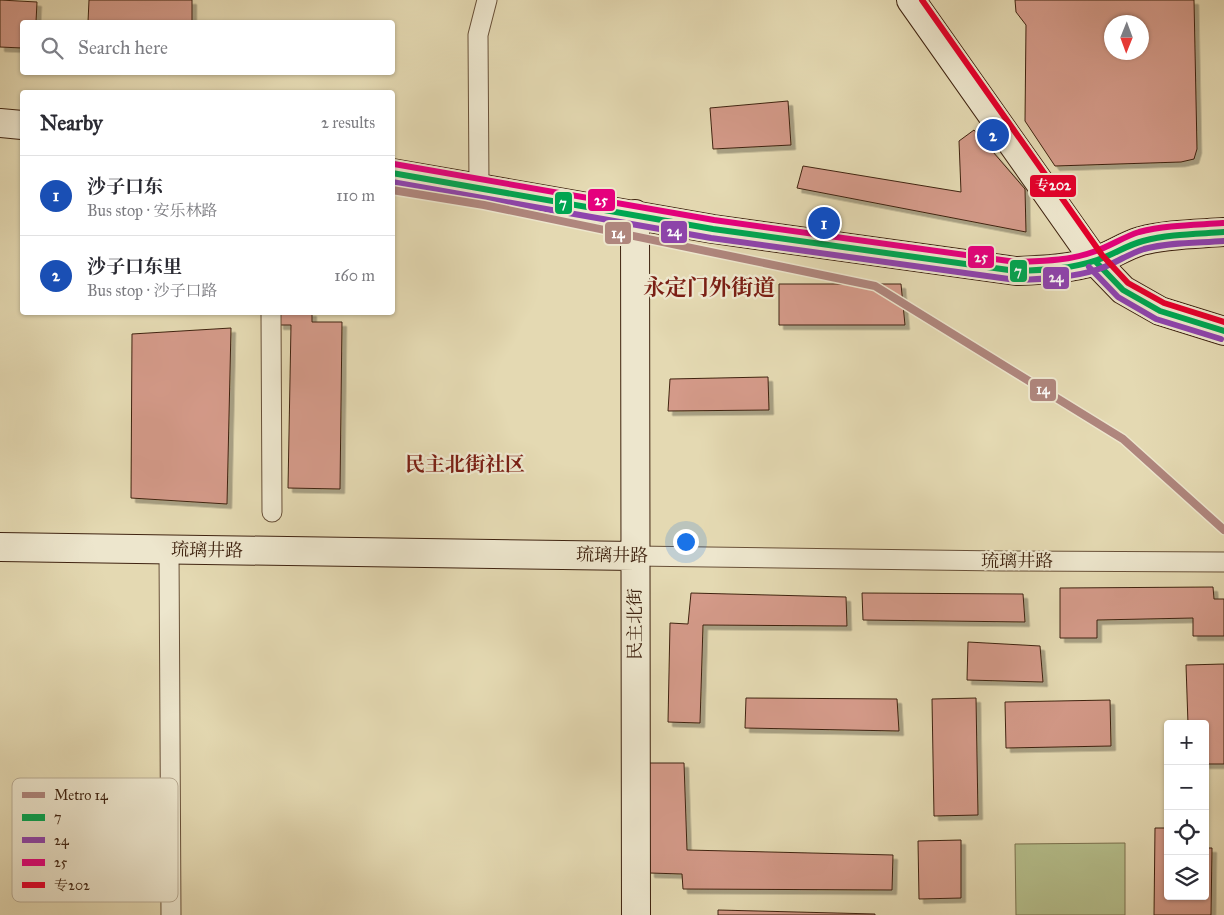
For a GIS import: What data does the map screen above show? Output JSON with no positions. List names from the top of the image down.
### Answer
{
  "streets": {
    "street": ["琉璃井路", "民主北街"]
  },
  "crossings": [
    ["琉璃井路", "民主北街"]
  ],
  "districts": ["永定门外街道", "民主北街社区"],
  "lines": [
    "transit line 专202",
    "transit line 25",
    "transit line 7",
    "transit line 24",
    "metro line 14"
  ],
  "legend": [
    "Metro 14",
    "7",
    "24",
    "25",
    "专202"
  ],
  "north": "bottom",
  "page": {
    "search": "Search here",
    "heading": ["Nearby", "2 results"],
    "pins": ["2", "1"],
    "list": [
      {
        "mark": "1",
        "name": "沙子口东",
        "note": "Bus stop · 安乐林路",
        "value": "110 m"
      },
      {
        "mark": "2",
        "name": "沙子口东里",
        "note": "Bus stop · 沙子口路",
        "value": "160 m"
      }
    ],
    "map_buttons": ["+", "−"]
  }
}
